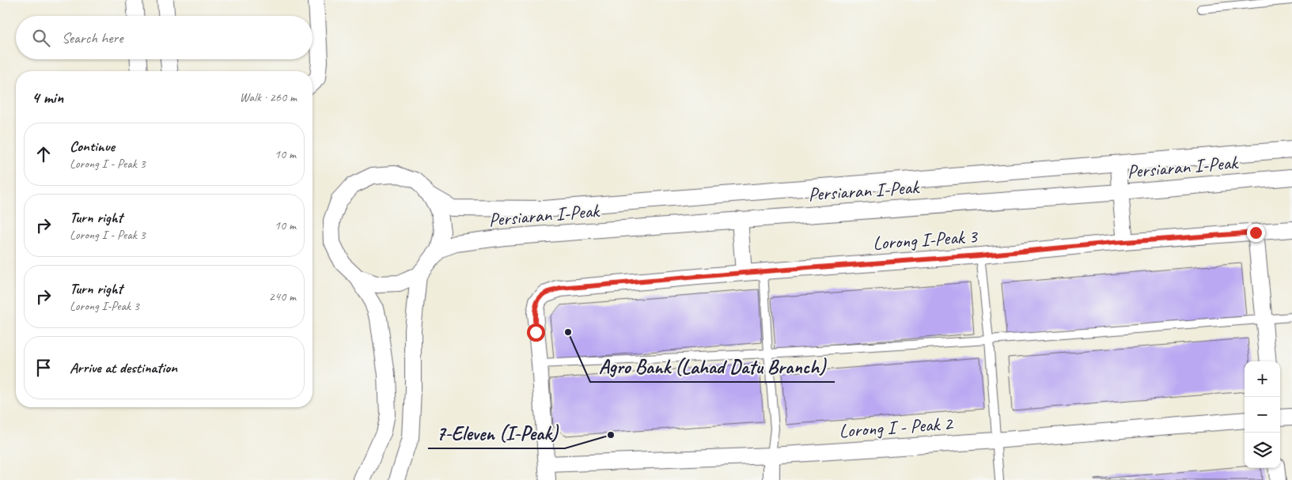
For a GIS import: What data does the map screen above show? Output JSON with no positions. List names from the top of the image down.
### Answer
{
  "streets": {
    "street": ["Persiaran I-Peak", "Lorong I-Peak 3", "Lorong I - Peak 2"]
  },
  "places": ["Agro Bank (Lahad Datu Branch)", "7-Eleven (I-Peak)"],
  "page": {
    "search": "Search here",
    "heading": ["4 min", "Walk · 260 m"],
    "list": [
      ["Continue", "Lorong I - Peak 3", "10 m"],
      ["Turn right", "Lorong I - Peak 3", "10 m"],
      ["Turn right", "Lorong I-Peak 3", "240 m"],
      "Arrive at destination"
    ],
    "map_buttons": ["+", "−"]
  }
}
